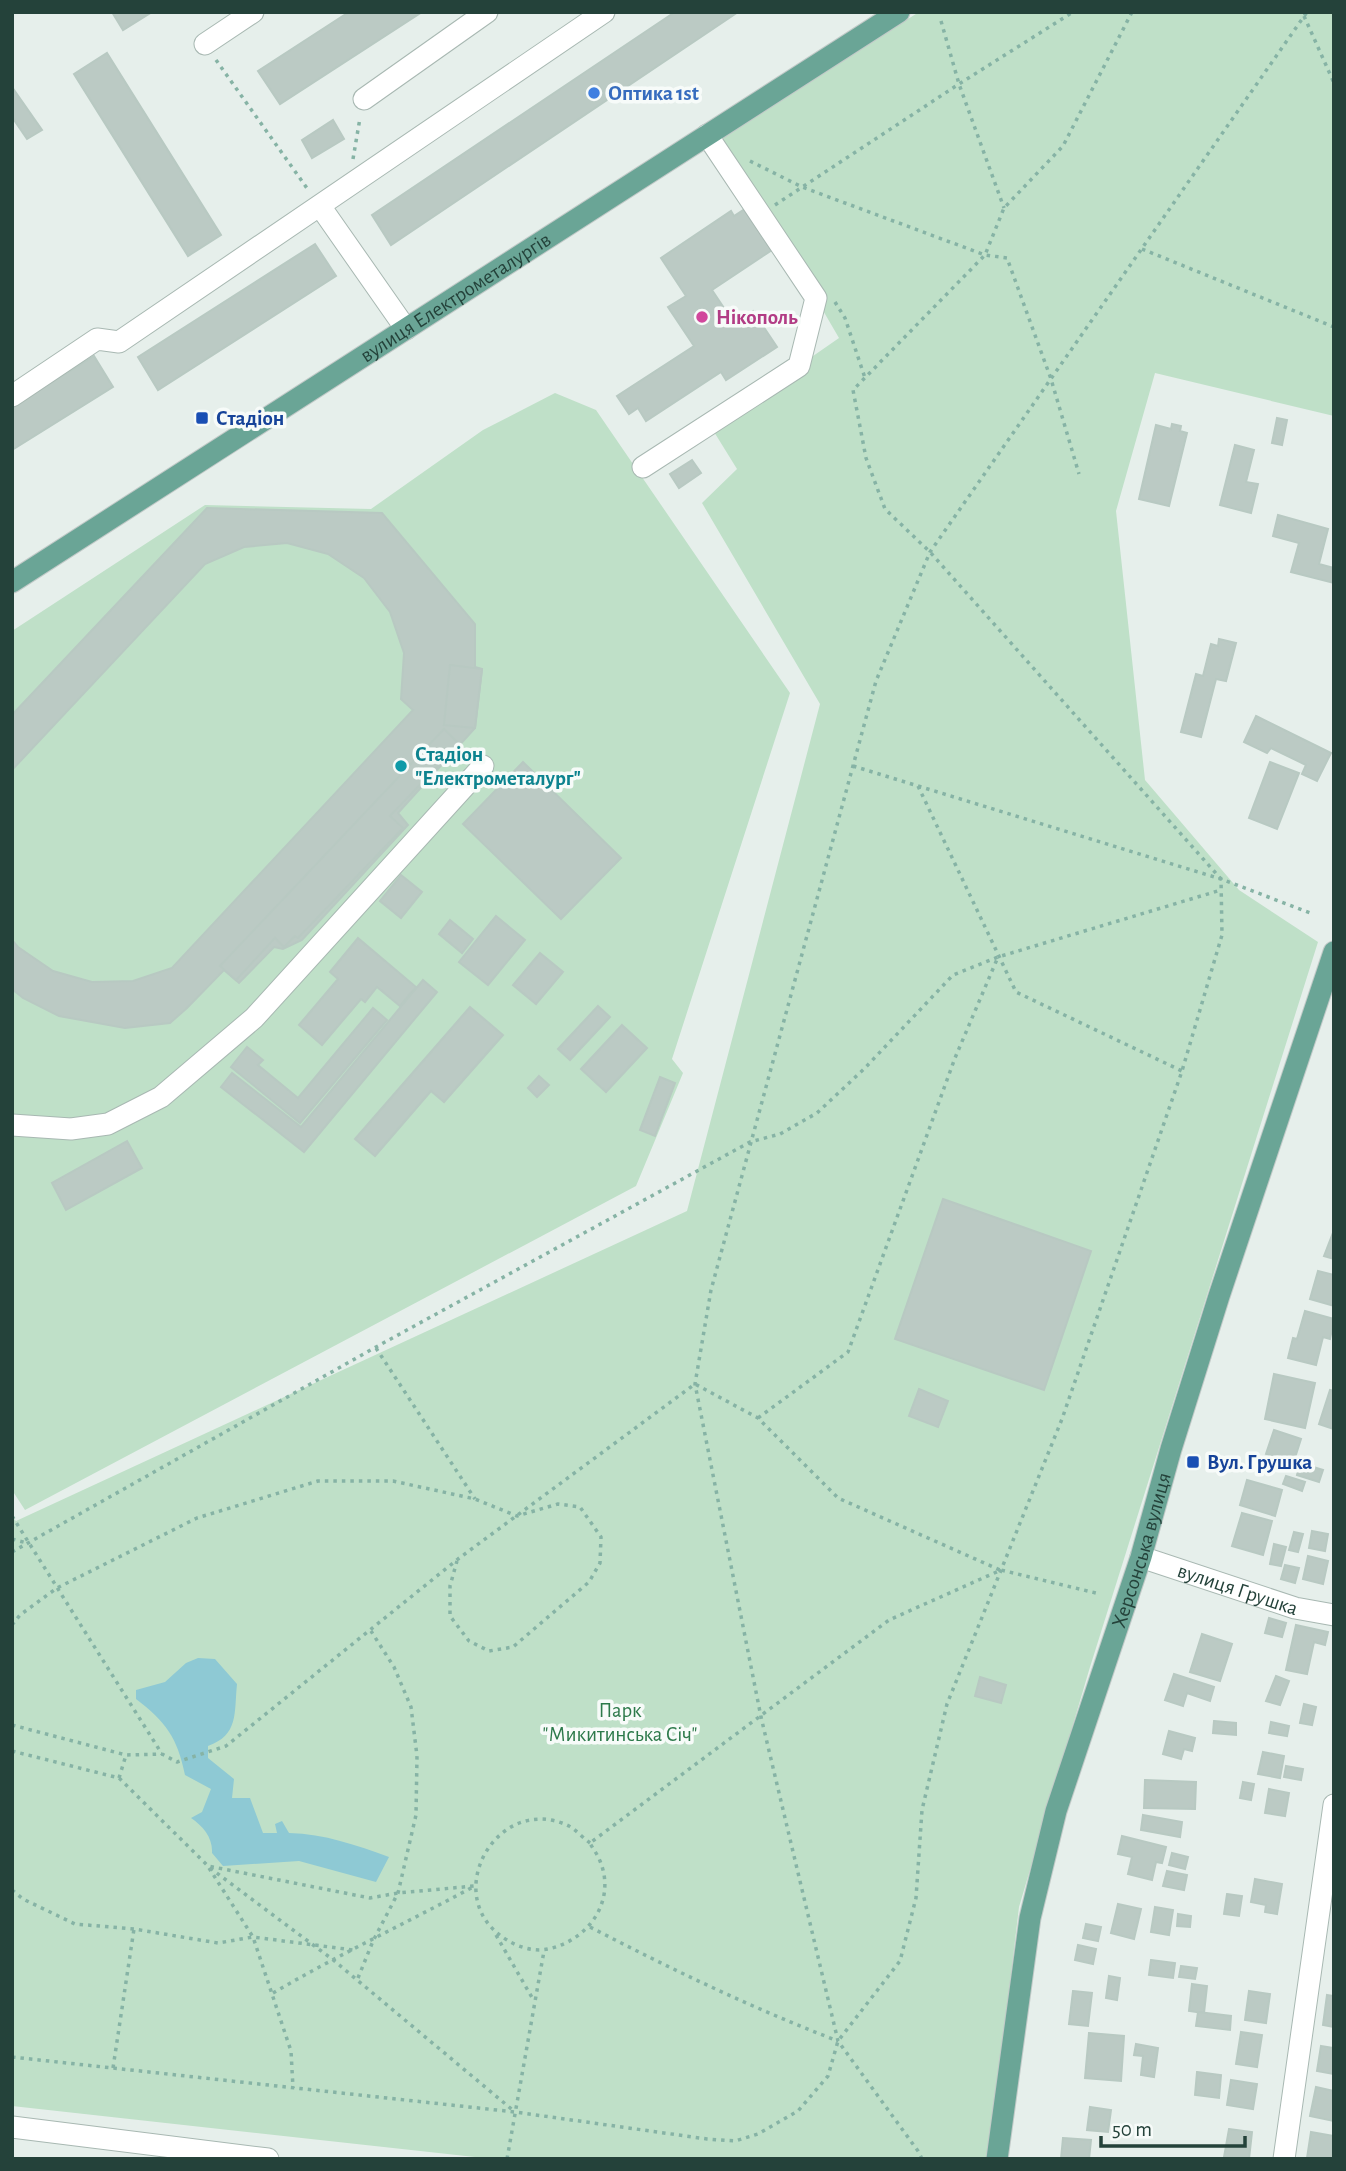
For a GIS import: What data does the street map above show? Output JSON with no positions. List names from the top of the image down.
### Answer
{
  "streets": {
    "main road": ["вулиця Електрометалургів", "Херсонська вулиця"],
    "street": ["вулиця Грушка"]
  },
  "crossings": [
    ["Херсонська вулиця", "вулиця Грушка"]
  ],
  "parks": ["Парк \"Микитинська Січ\""],
  "places": {
    "other": ["Оптика 1st", "Нікополь", "Стадіон \"Електрометалург\""],
    "transit": ["Стадіон", "Вул. Грушка"]
  },
  "scale_bar": "50 m"
}
